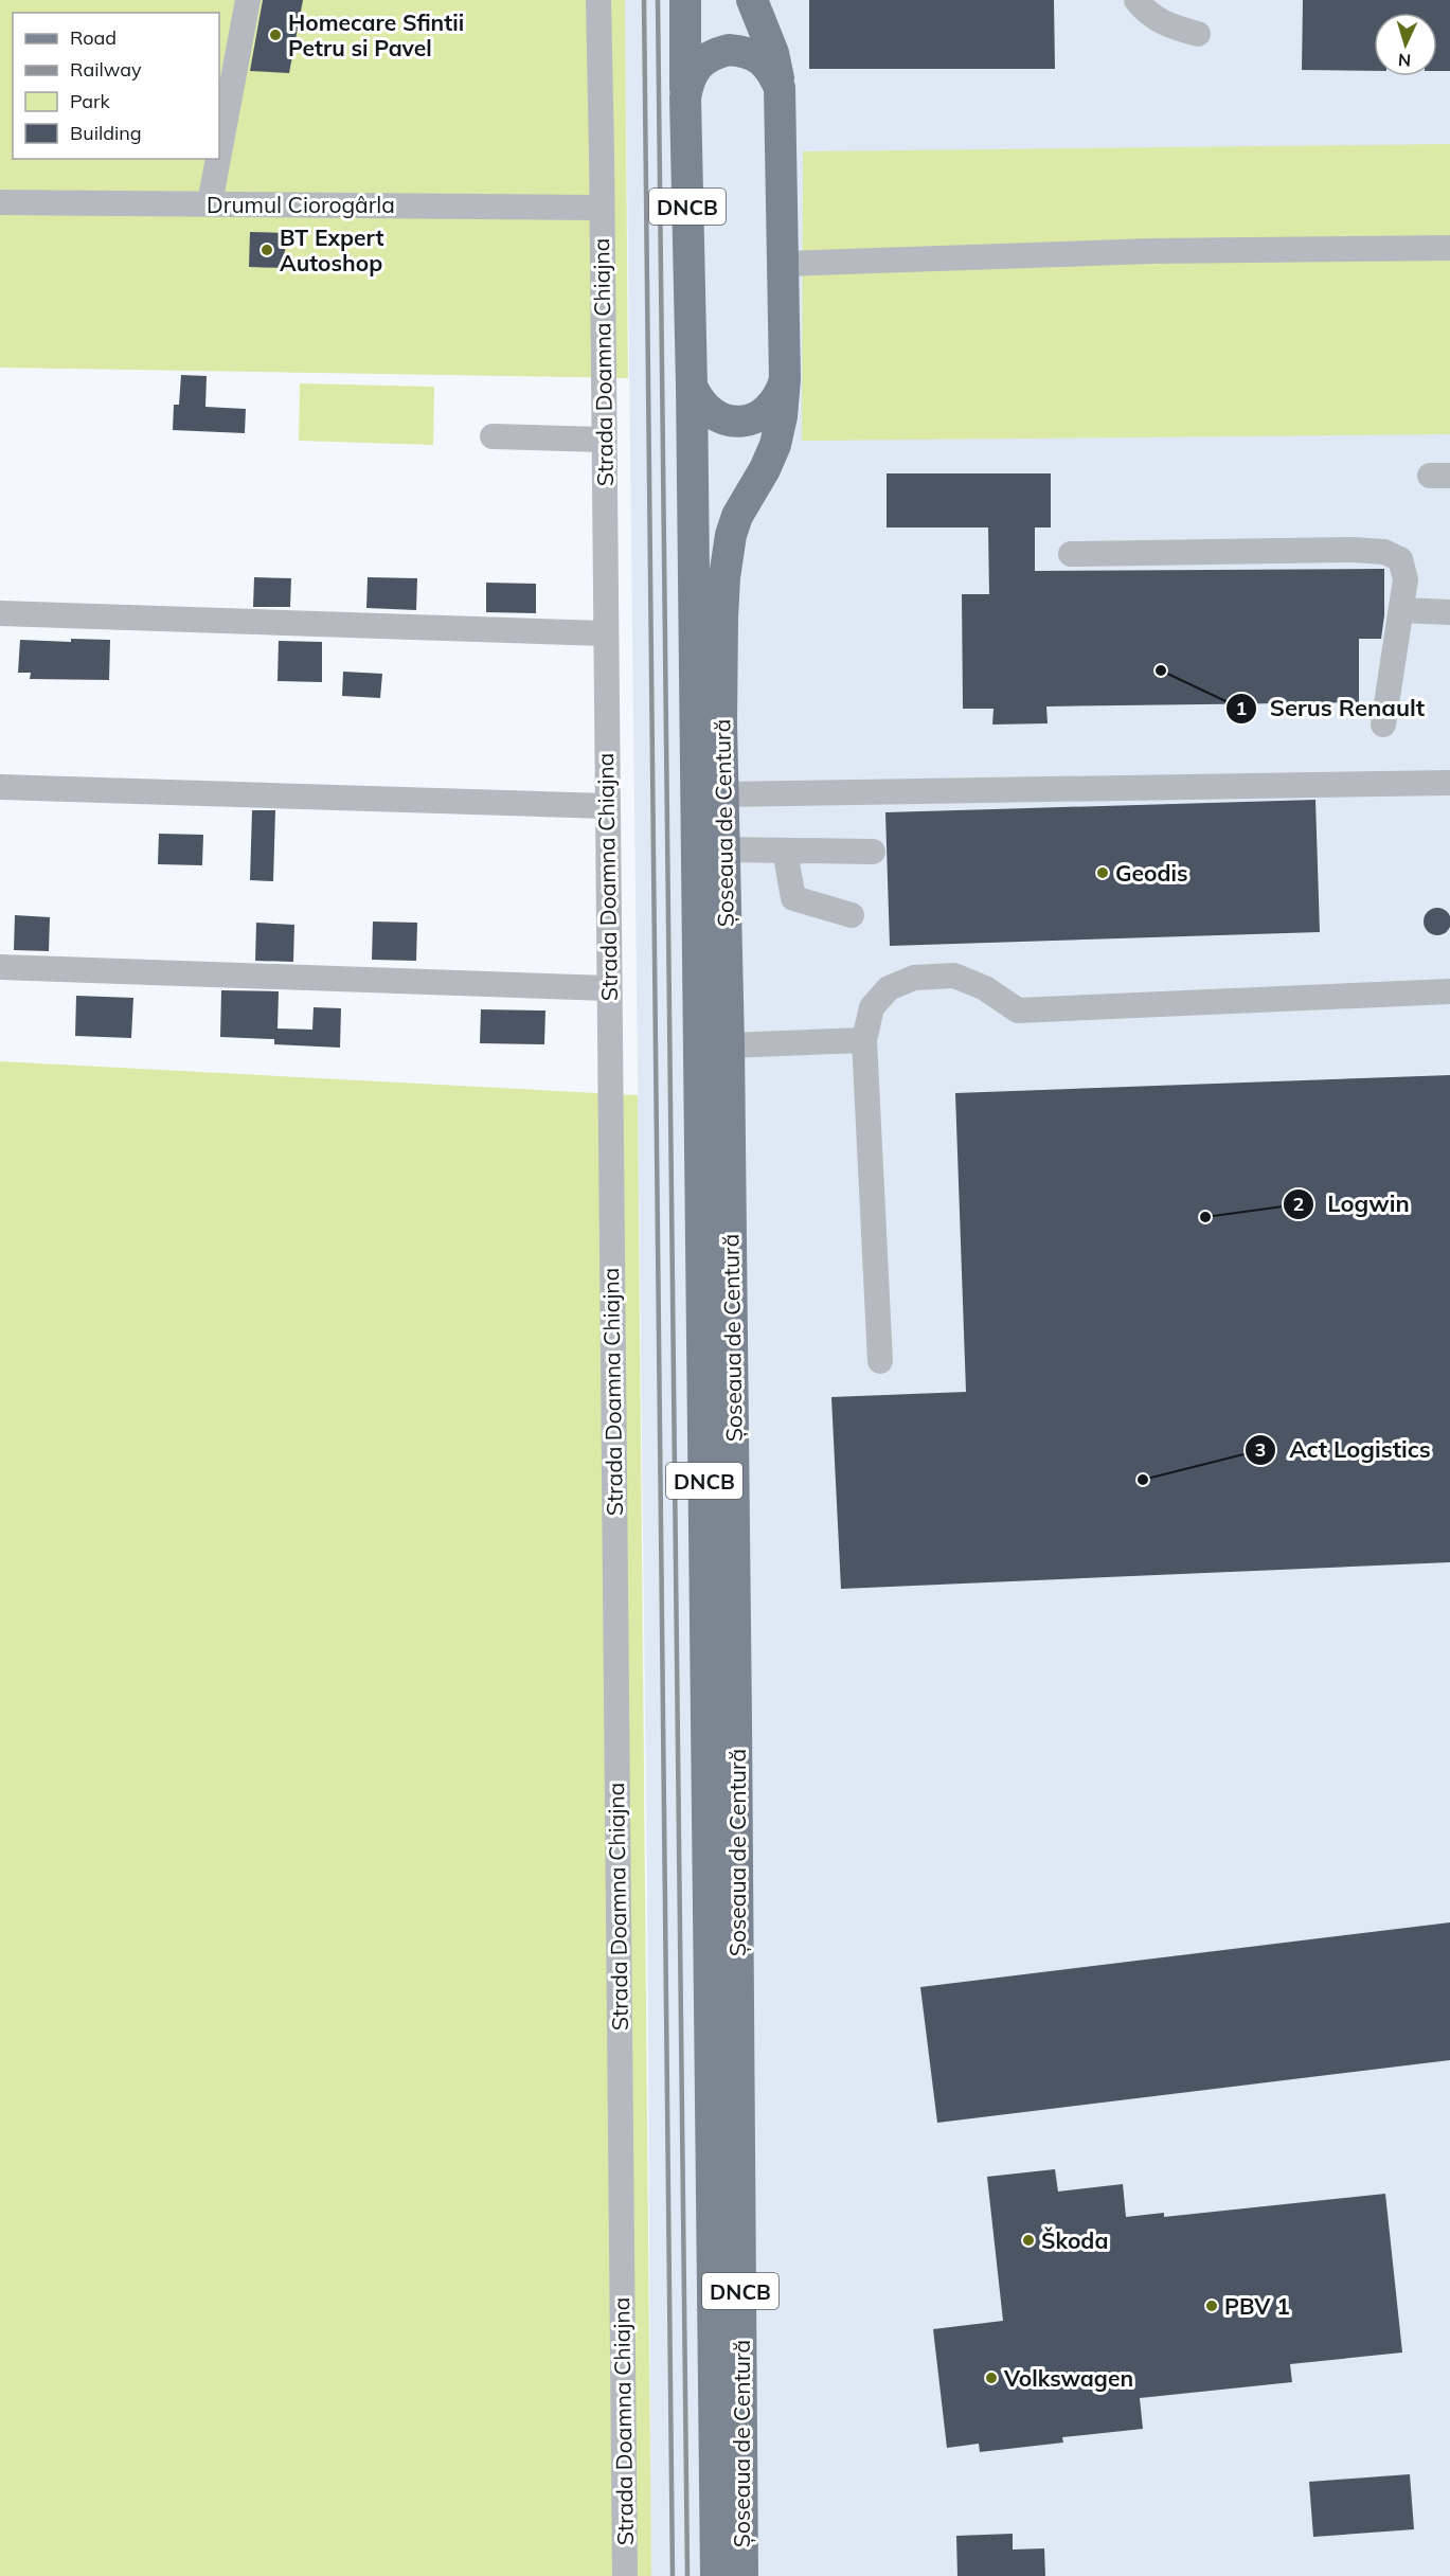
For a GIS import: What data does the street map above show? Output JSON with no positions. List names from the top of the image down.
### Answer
{
  "streets": {
    "main road": ["DNCB", "Șoseaua de Centură"],
    "street": ["Drumul Ciorogârla", "Strada Doamna Chiajna"]
  },
  "crossings": [
    ["Drumul Ciorogârla", "Strada Doamna Chiajna"],
    ["DNCB", "Șoseaua de Centură"]
  ],
  "places": [
    "Homecare Sfintii Petru si Pavel",
    "BT Expert Autoshop",
    "Serus Renault",
    "Geodis",
    "Logwin",
    "Act Logistics",
    "Škoda",
    "PBV 1",
    "Volkswagen"
  ],
  "legend": [
    "Road",
    "Railway",
    "Park",
    "Building"
  ],
  "north": "bottom"
}
